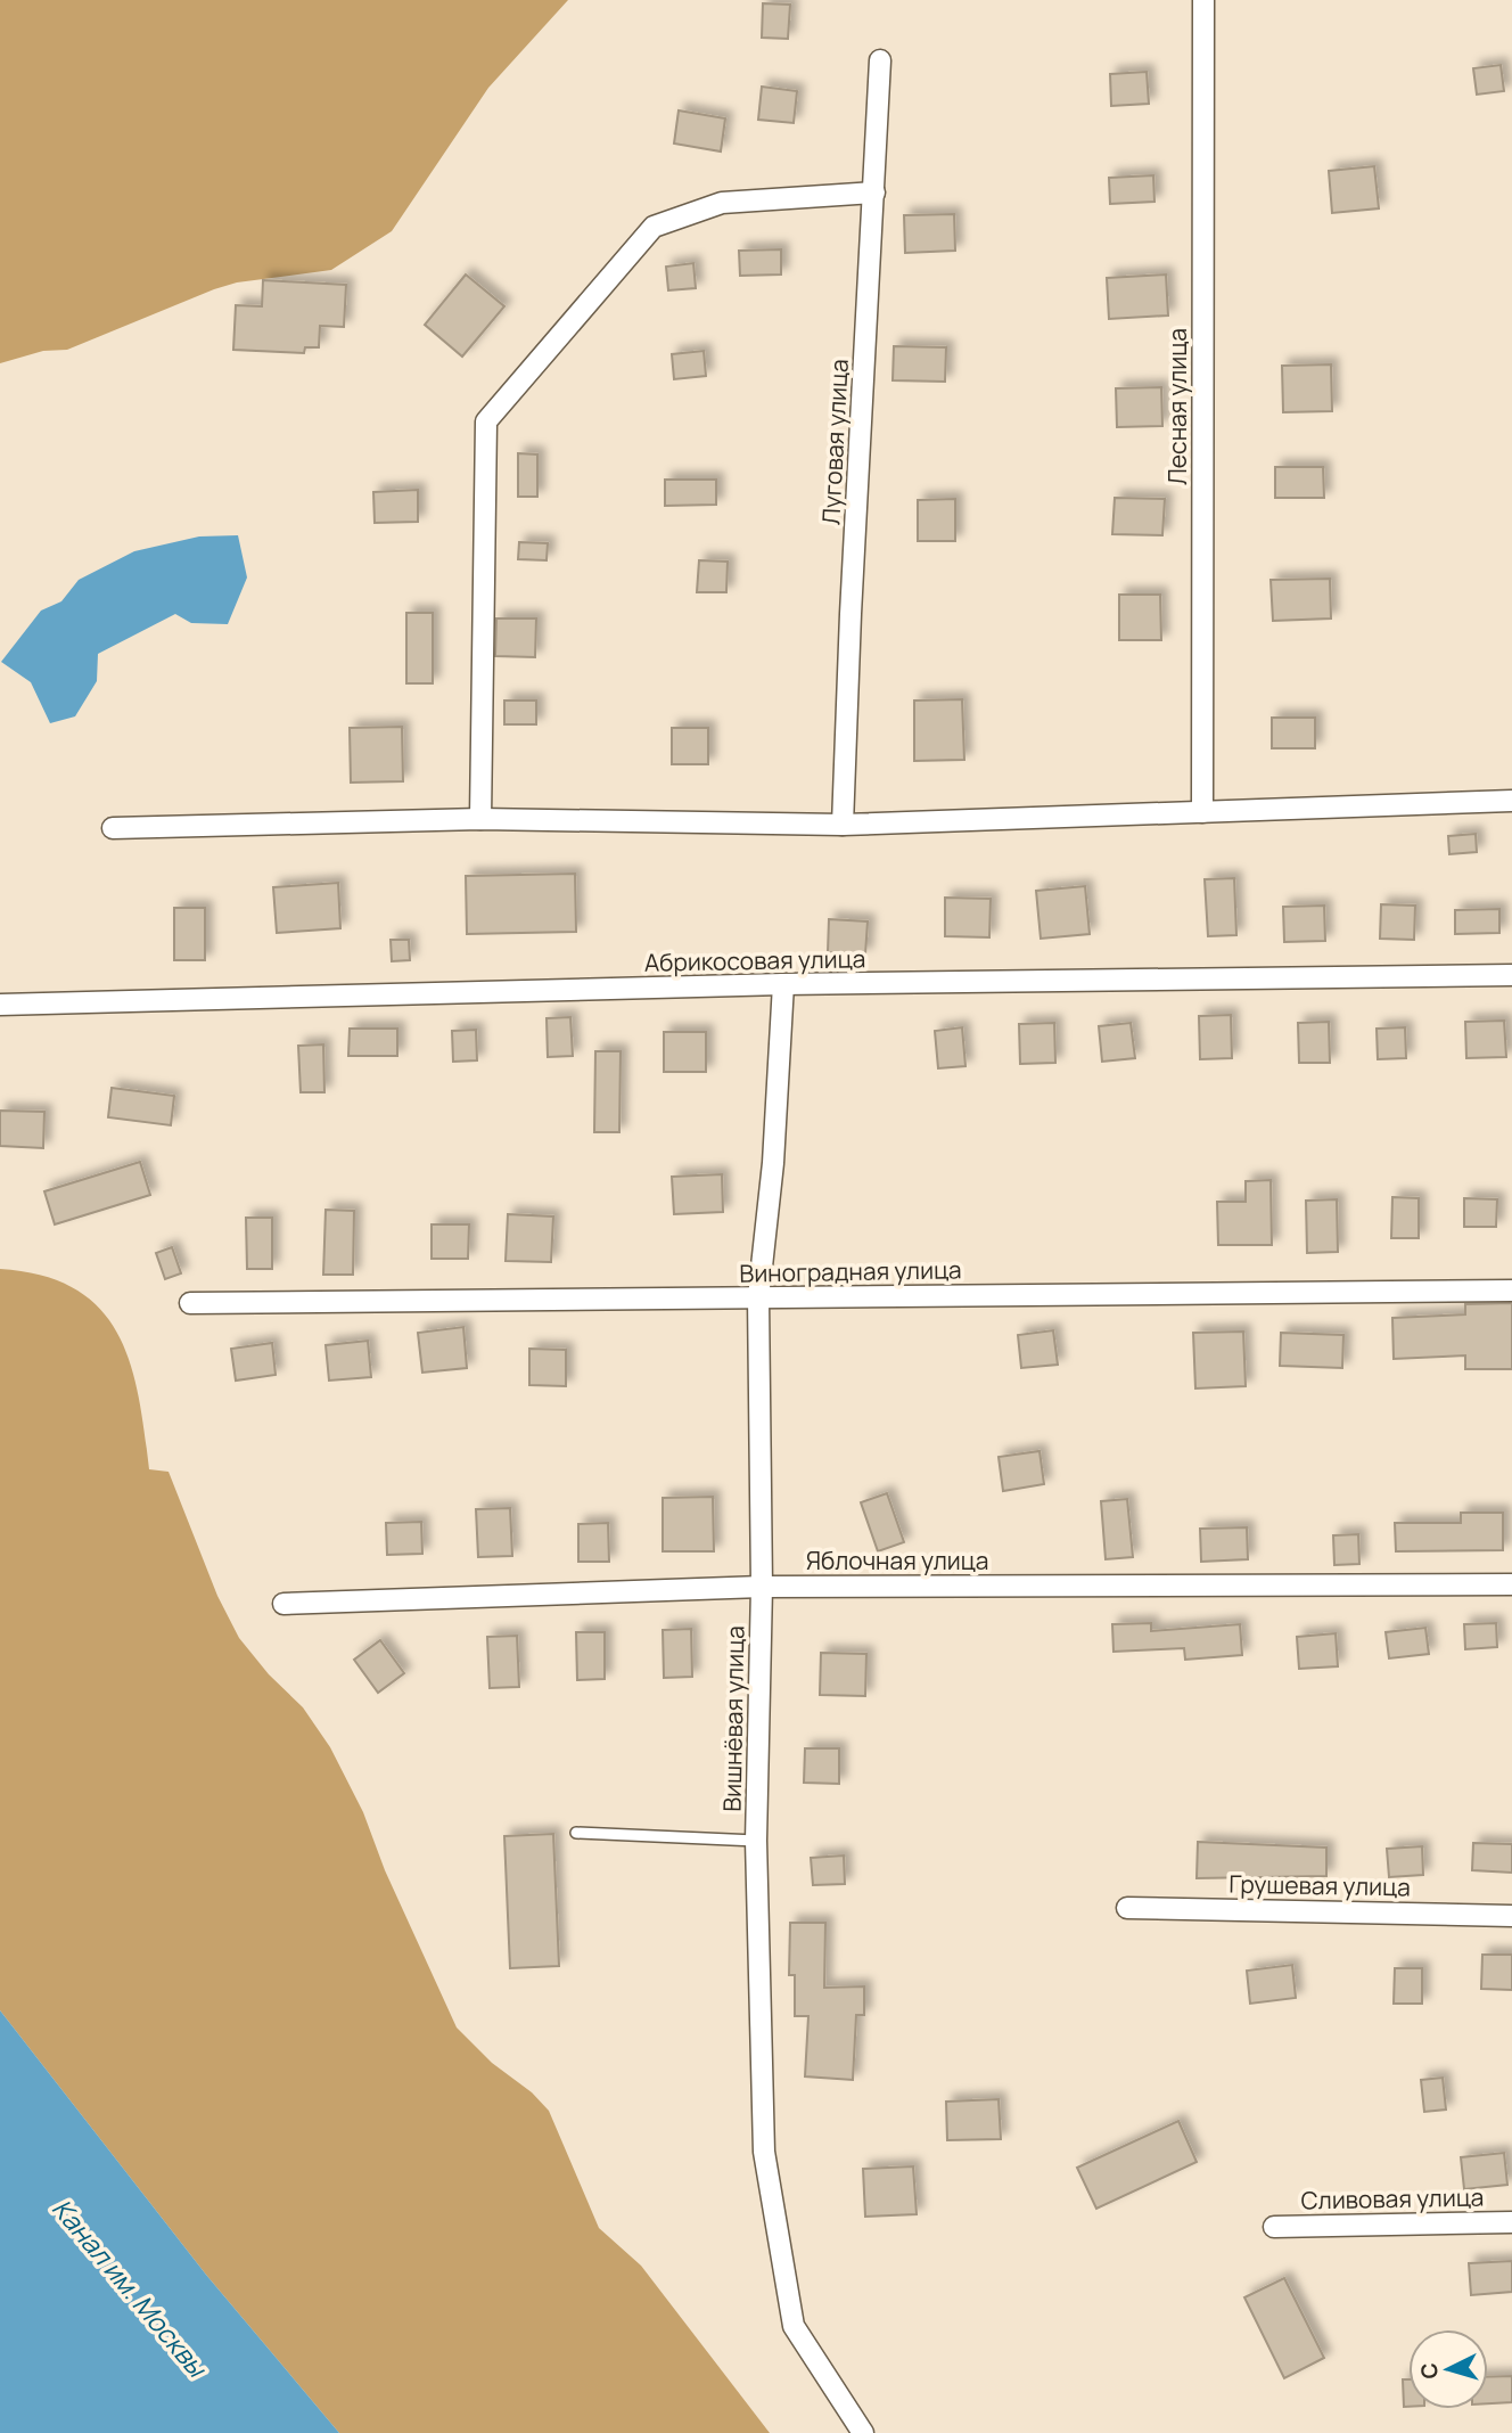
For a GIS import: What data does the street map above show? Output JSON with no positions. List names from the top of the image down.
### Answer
{
  "streets": {
    "street": [
      "Лесная улица",
      "Луговая улица",
      "Абрикосовая улица",
      "Виноградная улица",
      "Яблочная улица",
      "Вишнёвая улица",
      "Грушевая улица",
      "Сливовая улица"
    ]
  },
  "crossings": [
    ["Абрикосовая улица", "Вишнёвая улица"],
    ["Виноградная улица", "Вишнёвая улица"],
    ["Яблочная улица", "Вишнёвая улица"]
  ],
  "water": ["Канал им. Москвы"],
  "north": "left"
}
